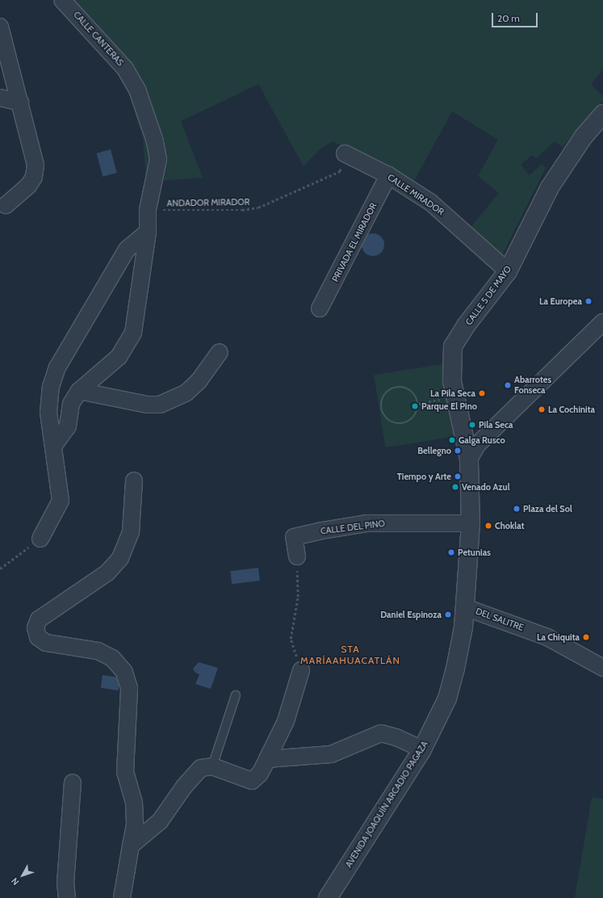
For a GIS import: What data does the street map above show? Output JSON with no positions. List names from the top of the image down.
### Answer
{
  "streets": {
    "street": [
      "CALLE CANTERAS",
      "CALLE MIRADOR",
      "PRIVADA EL MIRADOR",
      "CALLE 5 DE MAYO",
      "CALLE DEL PINO",
      "DEL SALITRE",
      "AVENIDA JOAQUÍN ARCADIO PAGAZA"
    ],
    "path": ["ANDADOR MIRADOR"]
  },
  "crossings": [
    ["CALLE CANTERAS", "ANDADOR MIRADOR"],
    ["CALLE MIRADOR", "ANDADOR MIRADOR"],
    ["CALLE MIRADOR", "PRIVADA EL MIRADOR"],
    ["CALLE MIRADOR", "CALLE 5 DE MAYO"],
    ["CALLE 5 DE MAYO", "AVENIDA JOAQUÍN ARCADIO PAGAZA"],
    ["CALLE DEL PINO", "AVENIDA JOAQUÍN ARCADIO PAGAZA"],
    ["DEL SALITRE", "AVENIDA JOAQUÍN ARCADIO PAGAZA"]
  ],
  "districts": ["STA MARÍAAHUACATLÁN"],
  "places": [
    "La Europea",
    "Abarrotes Fonseca",
    "La Pila Seca",
    "Parque El Pino",
    "La Cochinita",
    "Pila Seca",
    "Galga Rusco",
    "Bellegno",
    "Tiempo y Arte",
    "Venado Azul",
    "Plaza del Sol",
    "Choklat",
    "Petunias",
    "Daniel Espinoza",
    "La Chiquita"
  ],
  "scale_bar": "20 m",
  "north": "bottom left"
}
